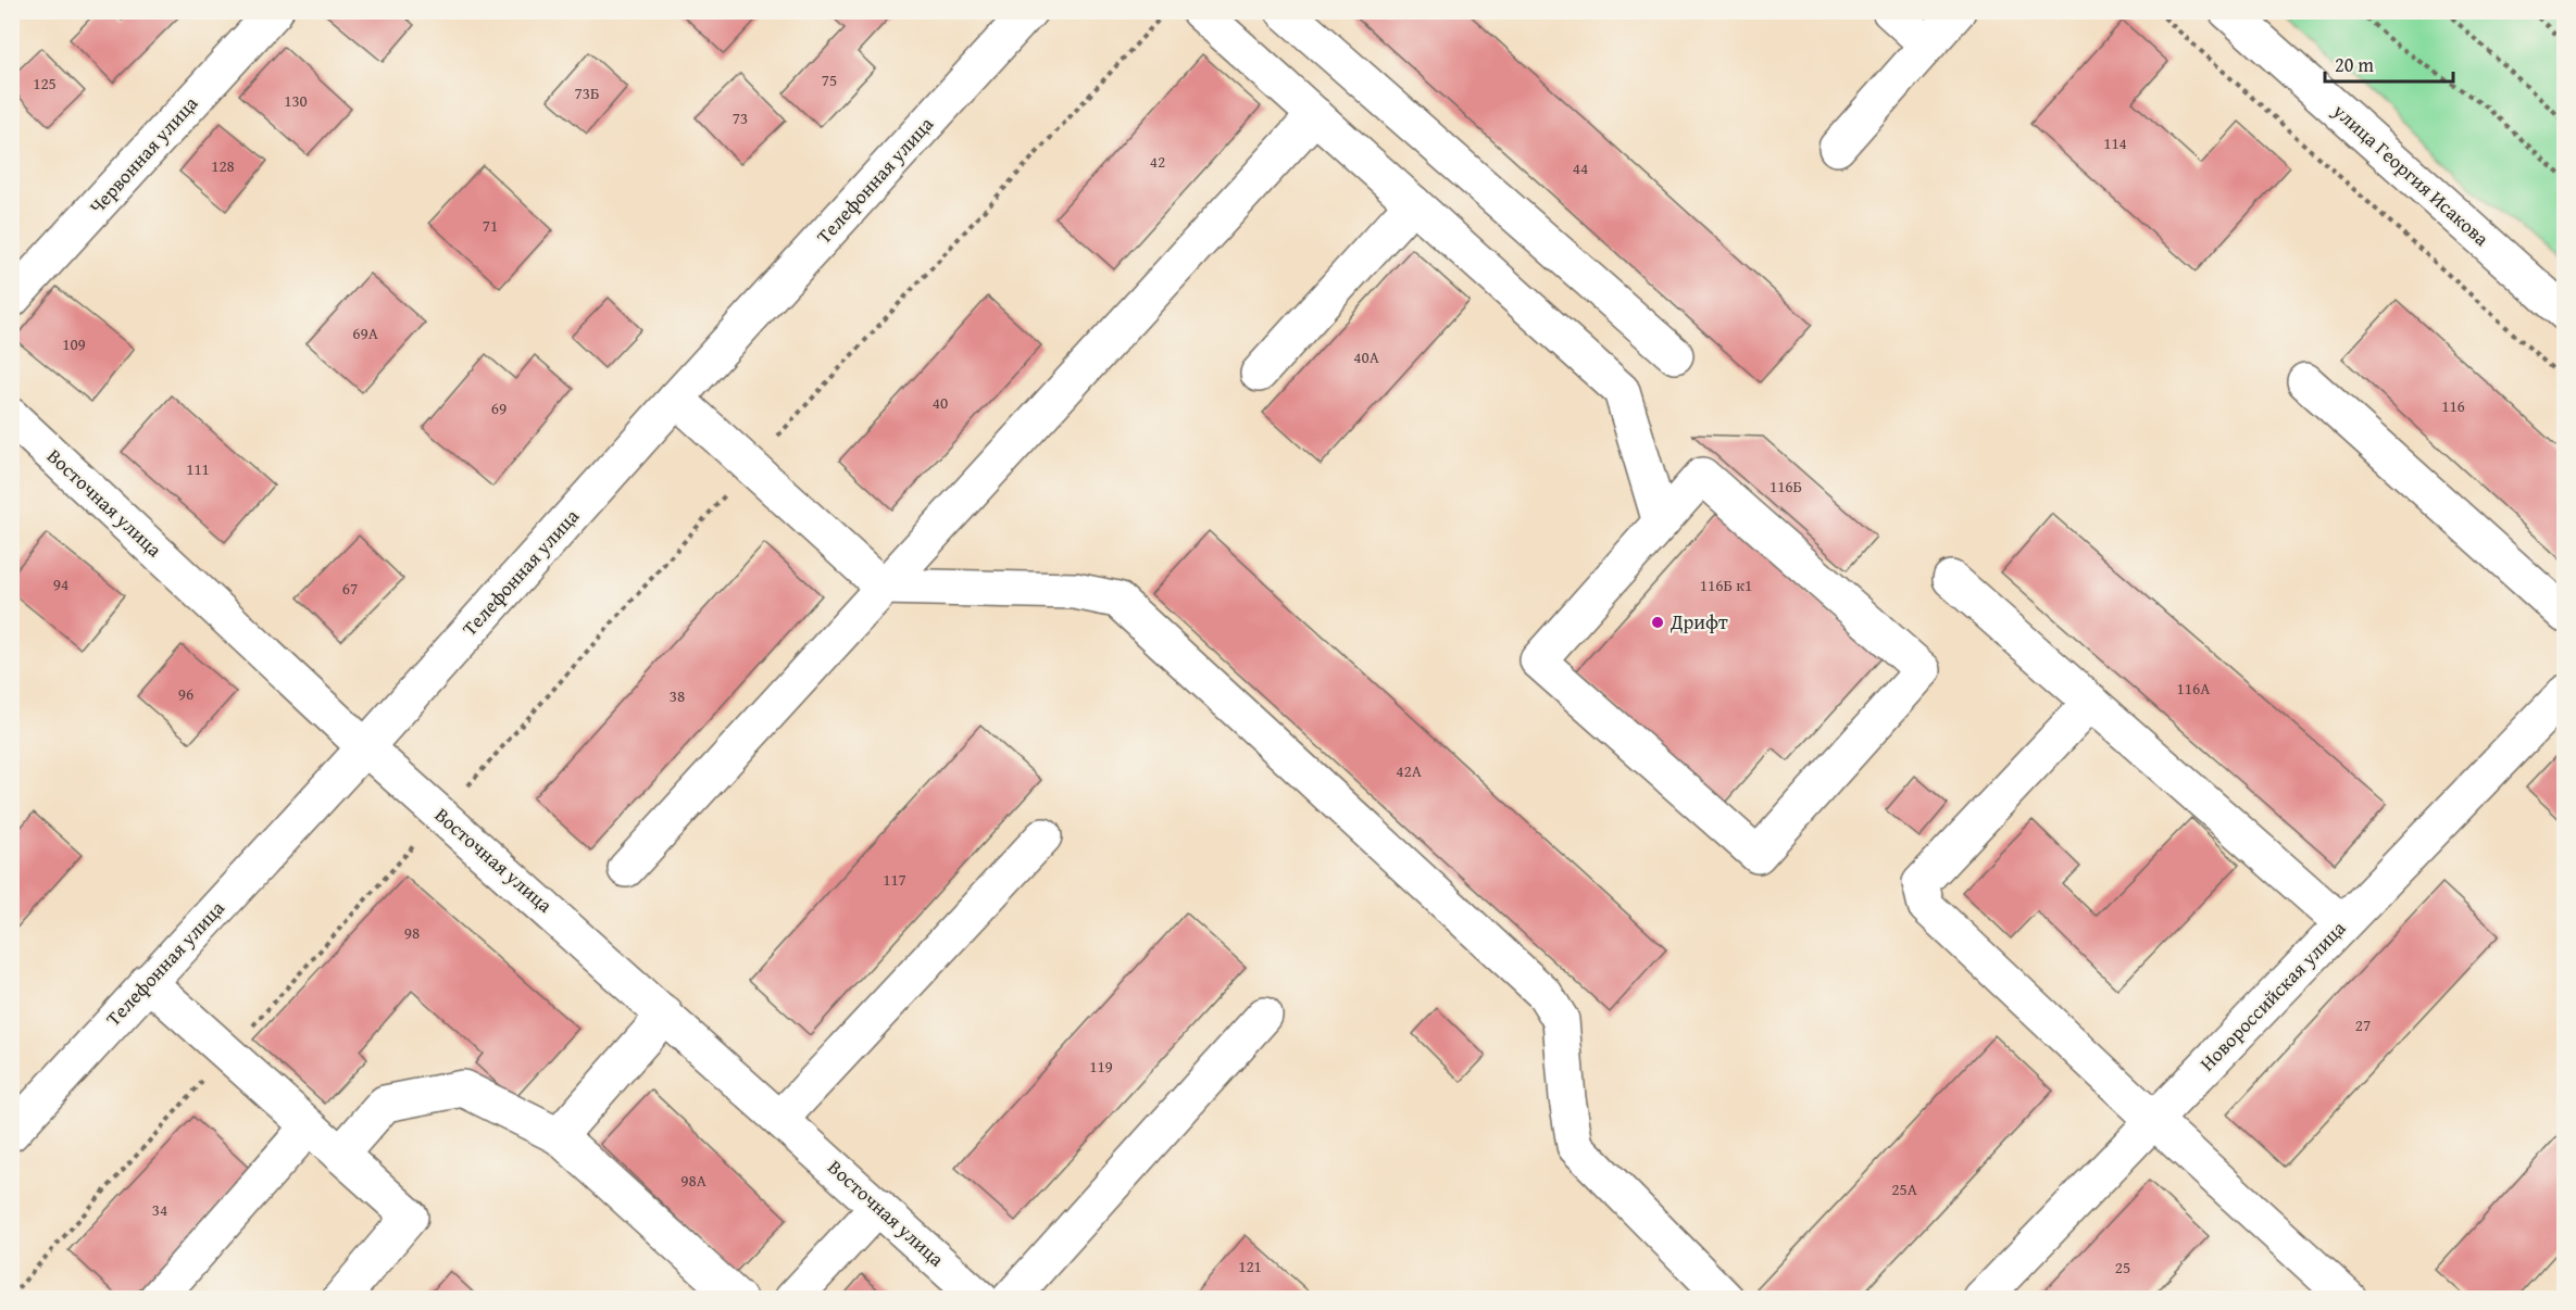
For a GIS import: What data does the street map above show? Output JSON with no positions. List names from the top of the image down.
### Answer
{
  "streets": {
    "street": [
      "Червонная улица",
      "улица Георгия Исакова",
      "Телефонная улица",
      "Восточная улица",
      "Новороссийская улица"
    ]
  },
  "crossings": [
    ["Телефонная улица", "Восточная улица"]
  ],
  "places": ["Дрифт"],
  "house_numbers": [
    "75",
    "125",
    "73Б",
    "130",
    "73",
    "114",
    "42",
    "128",
    "44",
    "71",
    "69А",
    "109",
    "40А",
    "40",
    "116",
    "69",
    "111",
    "116Б",
    "94",
    "116Б к1",
    "67",
    "116А",
    "96",
    "38",
    "42А",
    "117",
    "98",
    "27",
    "119",
    "98А",
    "25А",
    "34",
    "121",
    "25"
  ],
  "scale_bar": "20 m"
}
